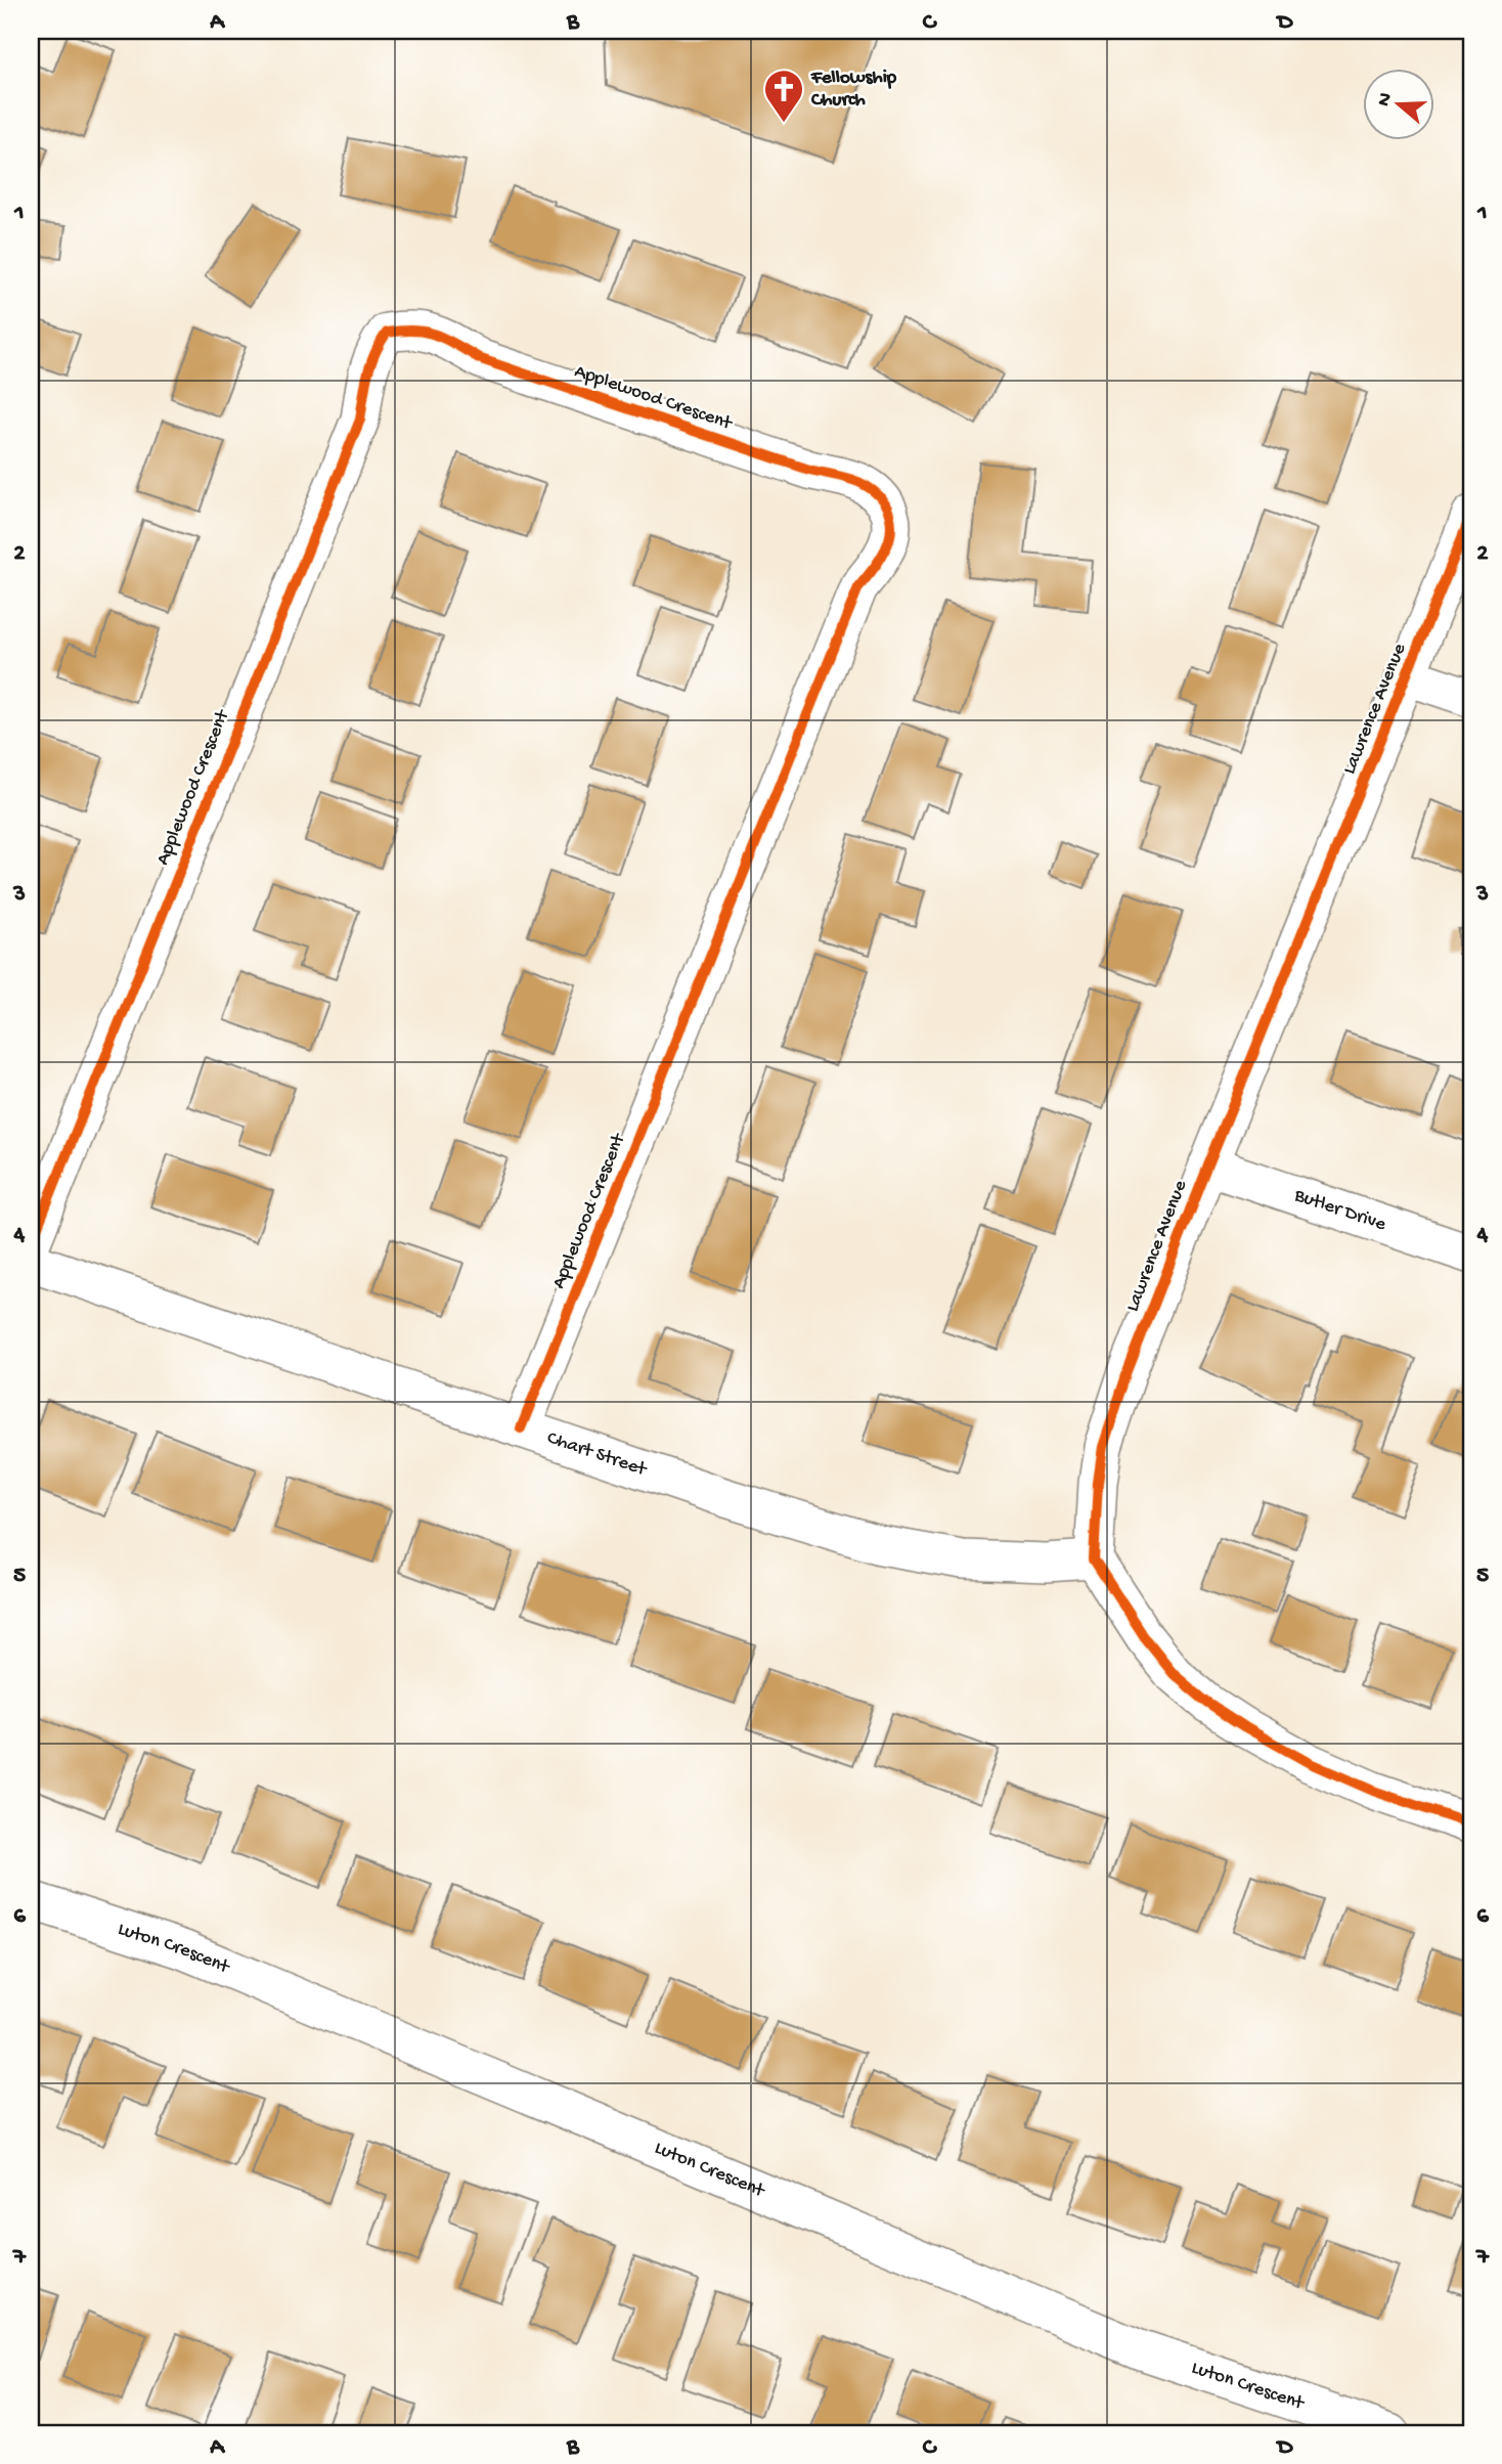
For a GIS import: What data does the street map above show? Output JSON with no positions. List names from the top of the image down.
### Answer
{
  "streets": {
    "street": [
      "Applewood Crescent",
      "Lawrence Avenue",
      "Butler Drive",
      "Chart Street",
      "Luton Crescent"
    ]
  },
  "crossings": [
    ["Applewood Crescent", "Chart Street"],
    ["Lawrence Avenue", "Butler Drive"],
    ["Lawrence Avenue", "Chart Street"]
  ],
  "places": {
    "church": ["Fellowship Church"]
  },
  "north": "left",
  "grid": {
    "columns": [
      "A",
      "B",
      "C",
      "D"
    ],
    "rows": [
      "1",
      "2",
      "3",
      "4",
      "5",
      "6",
      "7"
    ]
  }
}
